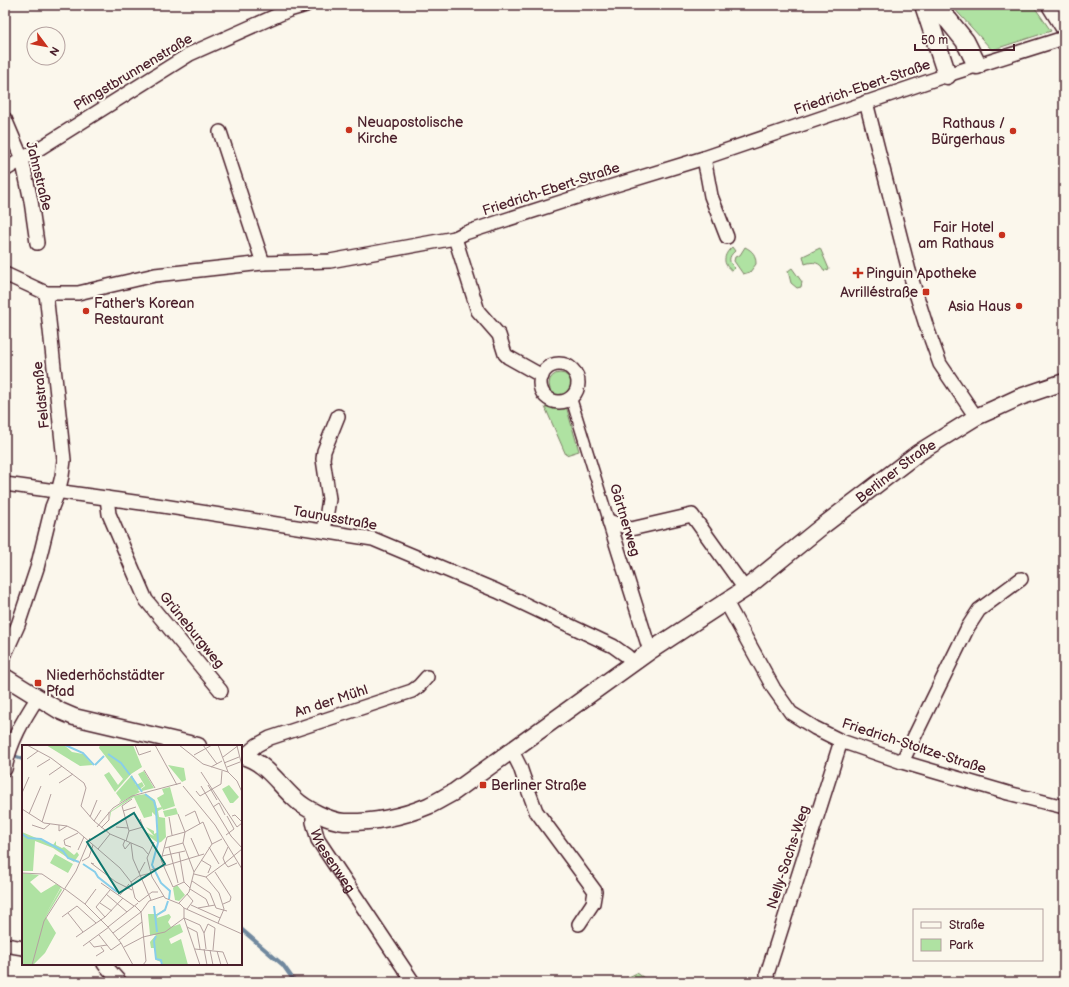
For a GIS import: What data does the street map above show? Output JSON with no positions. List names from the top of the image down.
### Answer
{
  "streets": {
    "street": [
      "Pfingstbrunnenstraße",
      "Friedrich-Ebert-Straße",
      "Jahnstraße",
      "Feldstraße",
      "Berliner Straße",
      "Taunusstraße",
      "Gärtnerweg",
      "Grüneburgweg",
      "An der Mühl",
      "Friedrich-Stoltze-Straße",
      "Nelly-Sachs-Weg",
      "Wiesenweg"
    ]
  },
  "crossings": [
    ["Pfingstbrunnenstraße", "Jahnstraße"],
    ["Friedrich-Ebert-Straße", "Feldstraße"],
    ["Feldstraße", "Taunusstraße"],
    ["Berliner Straße", "Taunusstraße"],
    ["Berliner Straße", "Gärtnerweg"],
    ["Berliner Straße", "Friedrich-Stoltze-Straße"],
    ["Berliner Straße", "Wiesenweg"],
    ["Taunusstraße", "Grüneburgweg"],
    ["An der Mühl", "Wiesenweg"],
    ["Friedrich-Stoltze-Straße", "Nelly-Sachs-Weg"]
  ],
  "places": {
    "other": [
      "Neuapostolische Kirche",
      "Rathaus / Bürgerhaus",
      "Fair Hotel am Rathaus",
      "Asia Haus",
      "Father's Korean Restaurant"
    ],
    "health": ["Pinguin Apotheke"],
    "transit": ["Avrilléstraße", "Niederhöchstädter Pfad", "Berliner Straße"]
  },
  "legend": ["Straße", "Park"],
  "scale_bar": "50 m",
  "north": "bottom right"
}
